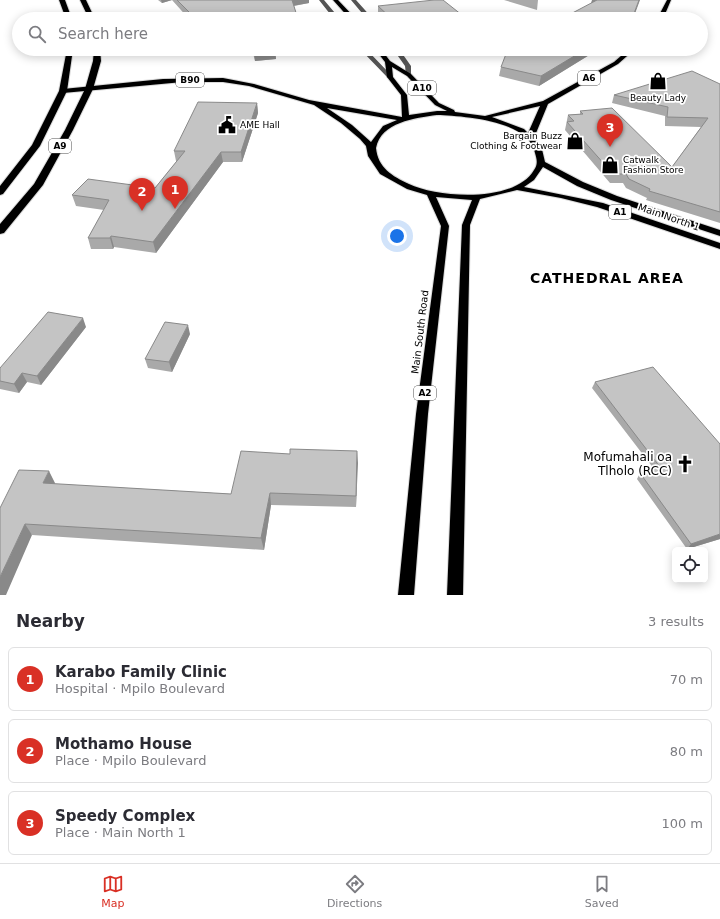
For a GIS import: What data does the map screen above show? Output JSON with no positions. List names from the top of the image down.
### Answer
{
  "streets": {
    "highway": ["A9"],
    "main road": [
      "A6",
      "B90",
      "A10",
      "A1",
      "Main North 1",
      "Main South Road",
      "A2"
    ]
  },
  "crossings": [
    ["B90", "A10"],
    ["B90", "A9"],
    ["B90", "A1"],
    ["A1", "Main North 1"],
    ["A1", "Main South Road"]
  ],
  "districts": ["CATHEDRAL AREA"],
  "places": {
    "shop": ["Beauty Lady", "Bargain Buzz Clothing & Footwear", "Catwalk Fashion Store"],
    "public building": ["AME Hall"],
    "church": ["Mofumahali oa Tlholo (RCC)"]
  },
  "page": {
    "search": "Search here",
    "pins": ["3", "1", "2"],
    "heading": ["Nearby", "3 results"],
    "list": [
      {
        "mark": "1",
        "name": "Karabo Family Clinic",
        "note": "Hospital · Mpilo Boulevard",
        "value": "70 m"
      },
      {
        "mark": "2",
        "name": "Mothamo House",
        "note": "Place · Mpilo Boulevard",
        "value": "80 m"
      },
      {
        "mark": "3",
        "name": "Speedy Complex",
        "note": "Place · Main North 1",
        "value": "100 m"
      }
    ],
    "nav": ["Map", "Directions", "Saved"]
  }
}
